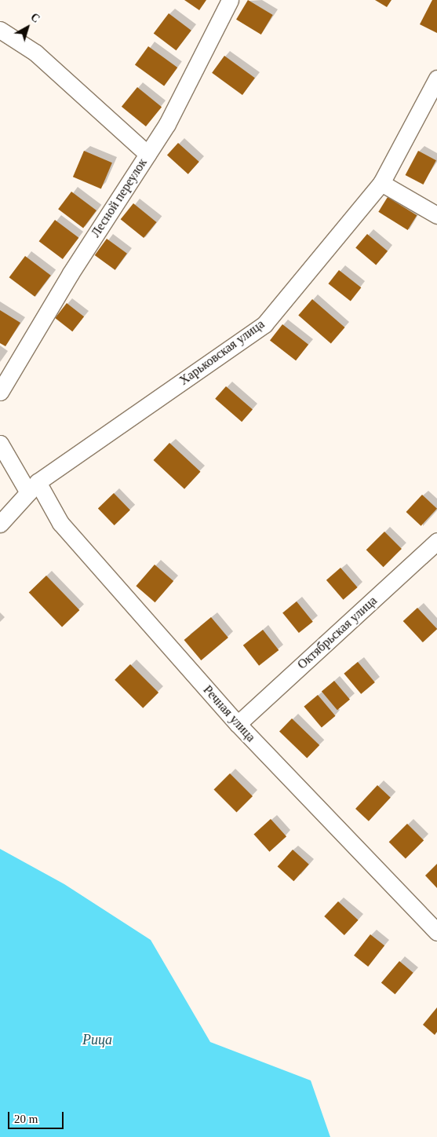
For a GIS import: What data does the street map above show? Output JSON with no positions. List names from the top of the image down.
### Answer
{
  "streets": {
    "street": [
      "Лесной переулок",
      "Харьковская улица",
      "Октябрьская улица",
      "Речная улица"
    ]
  },
  "crossings": [
    ["Харьковская улица", "Речная улица"],
    ["Октябрьская улица", "Речная улица"]
  ],
  "water": ["Рица"],
  "scale_bar": "20 m",
  "north": "top right"
}
